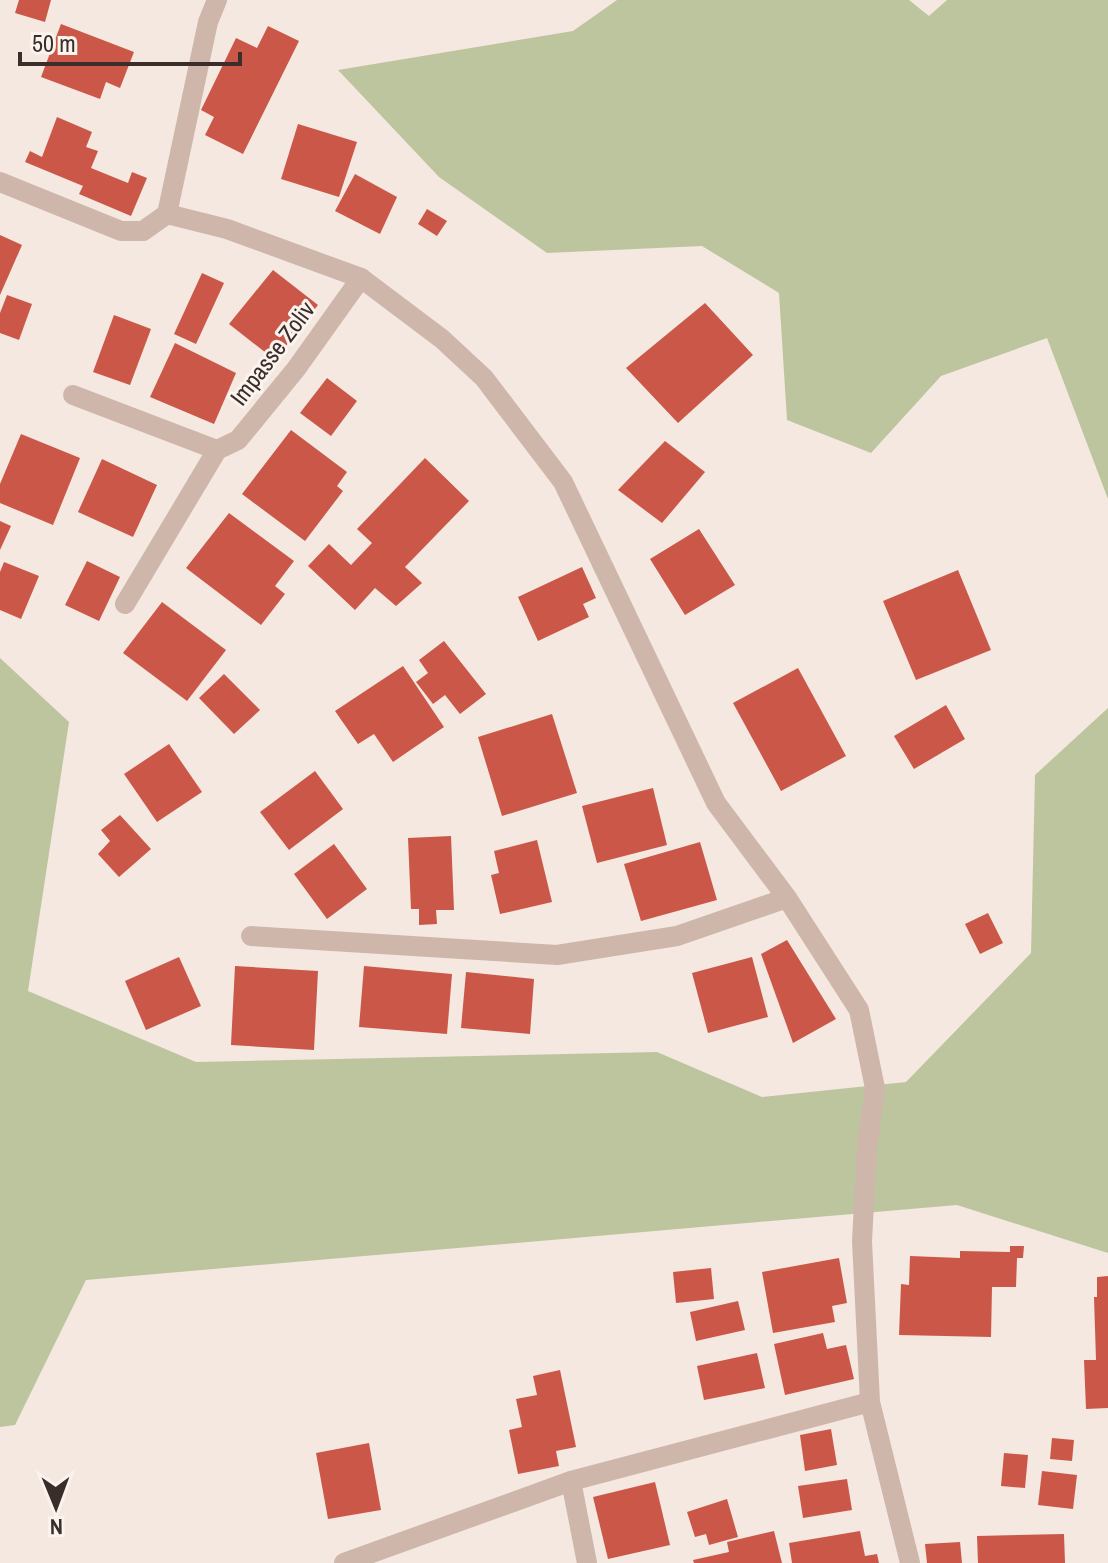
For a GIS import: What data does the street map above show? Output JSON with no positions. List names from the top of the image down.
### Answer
{
  "streets": {
    "street": ["Impasse Zoliv"]
  },
  "scale_bar": "50 m",
  "north": "bottom"
}
